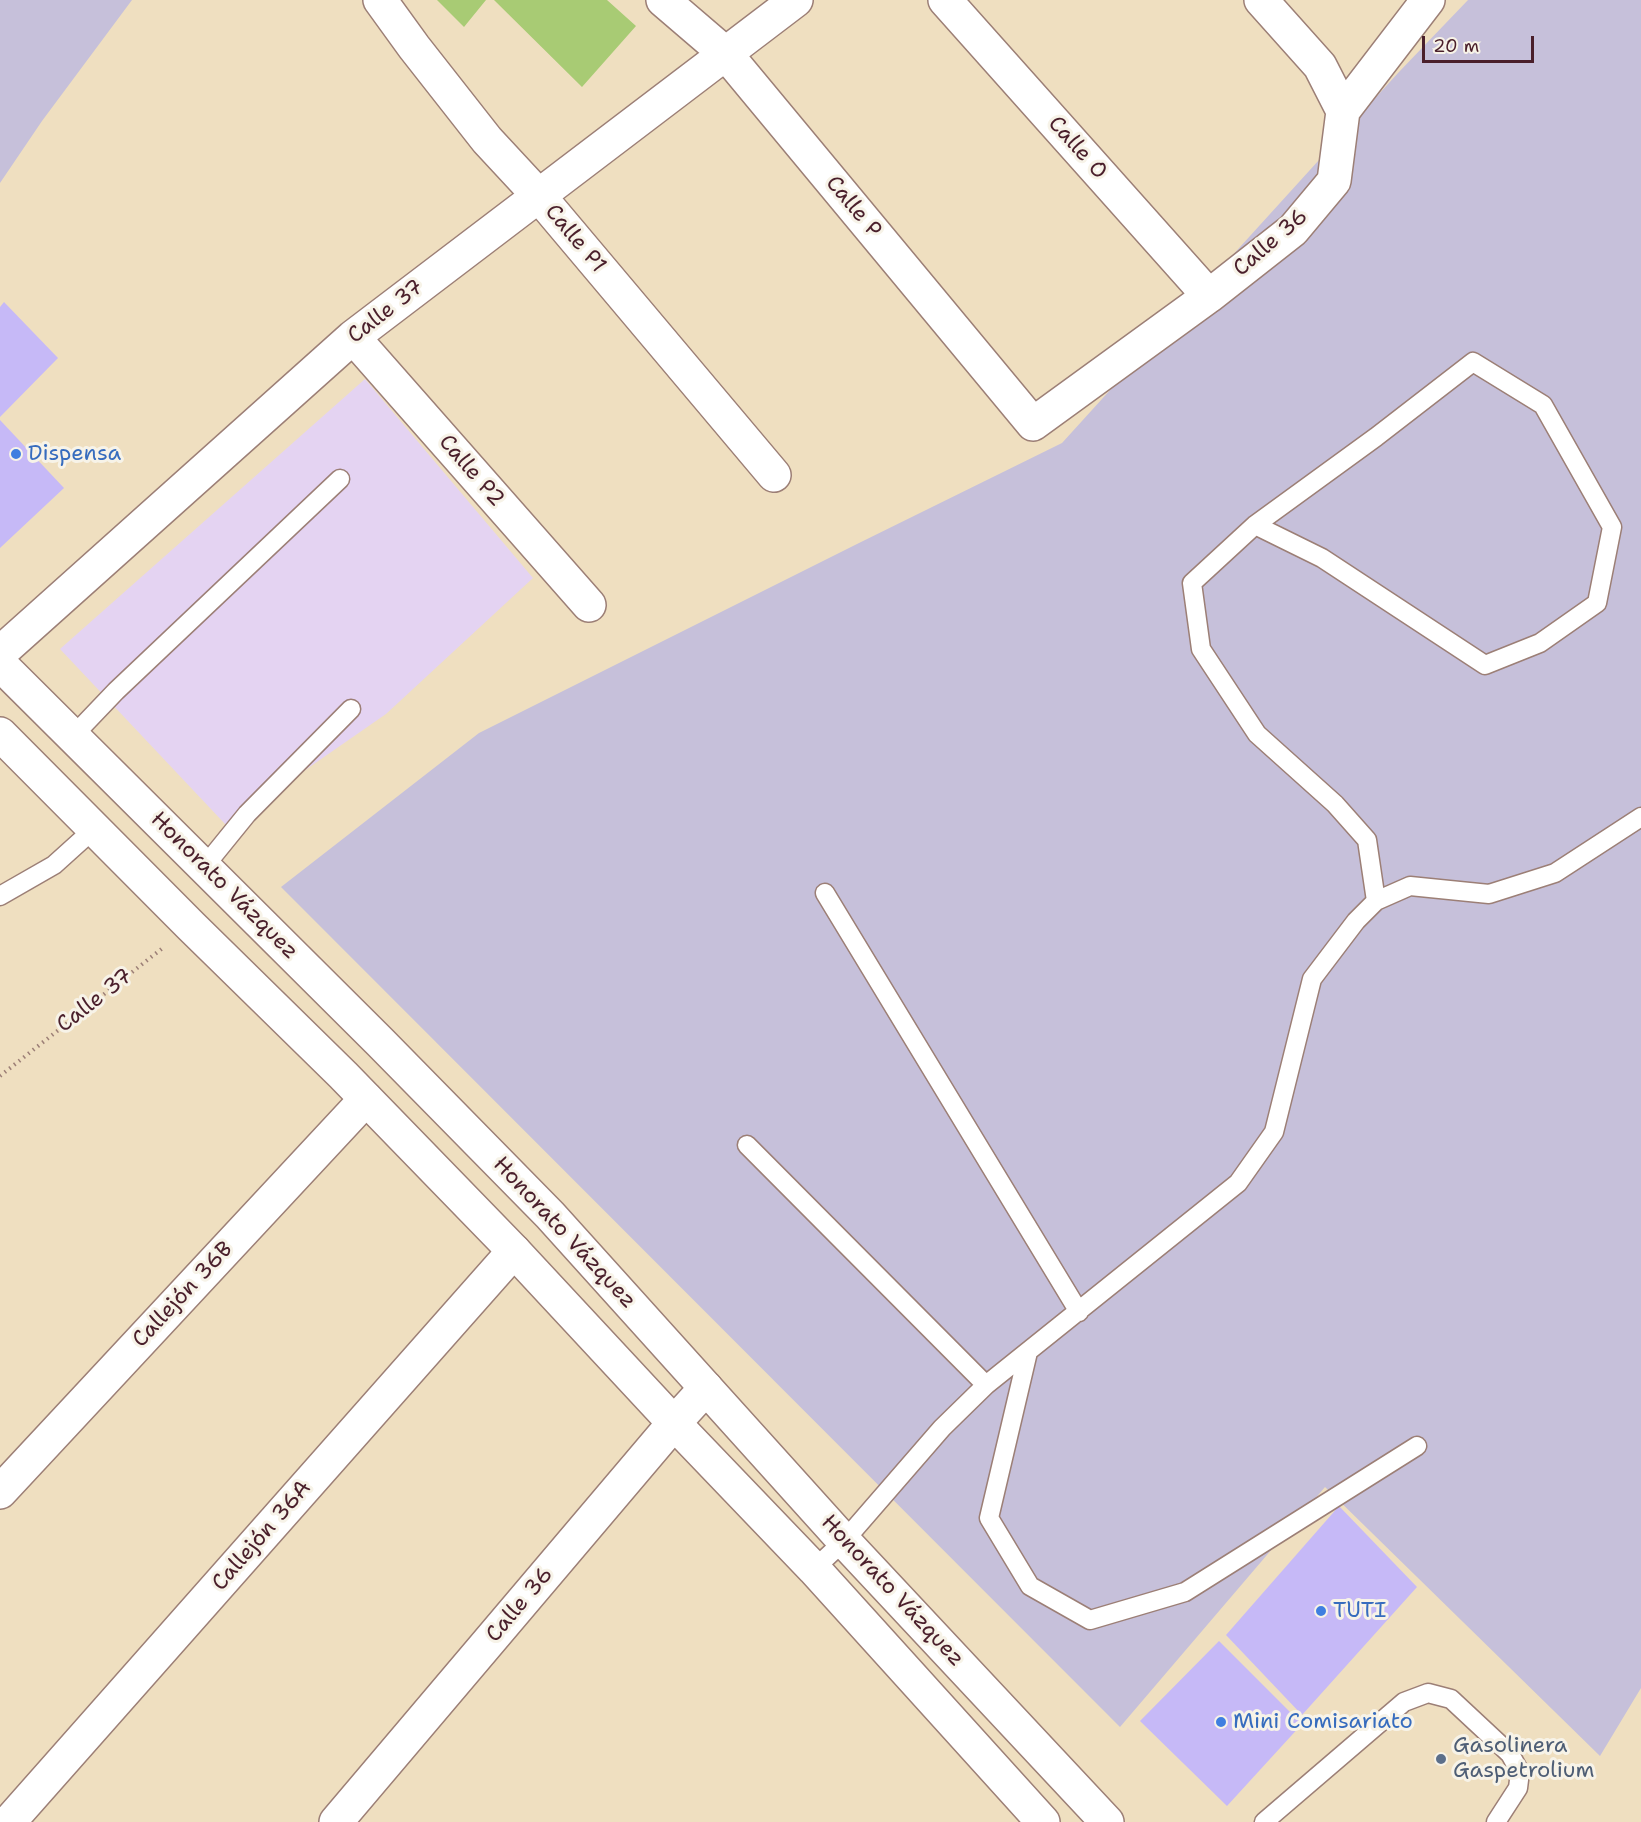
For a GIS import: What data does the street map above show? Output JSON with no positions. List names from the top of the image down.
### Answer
{
  "streets": {
    "street": [
      "Calle O",
      "Calle P",
      "Calle P1",
      "Calle 36",
      "Calle 37",
      "Calle P2",
      "Honorato Vázquez",
      "Callejón 36B",
      "Callejón 36A"
    ]
  },
  "crossings": [
    ["Calle O", "Calle 36"],
    ["Calle P", "Calle 36"],
    ["Calle P", "Calle 37"],
    ["Calle P1", "Calle 37"],
    ["Calle 36", "Honorato Vázquez"],
    ["Calle 37", "Calle P2"],
    ["Calle 37", "Honorato Vázquez"],
    ["Honorato Vázquez", "Callejón 36B"],
    ["Honorato Vázquez", "Callejón 36A"]
  ],
  "places": [
    "Dispensa",
    "TUTI",
    "Mini Comisariato",
    "Gasolinera Gaspetrolium"
  ],
  "scale_bar": "20 m"
}
